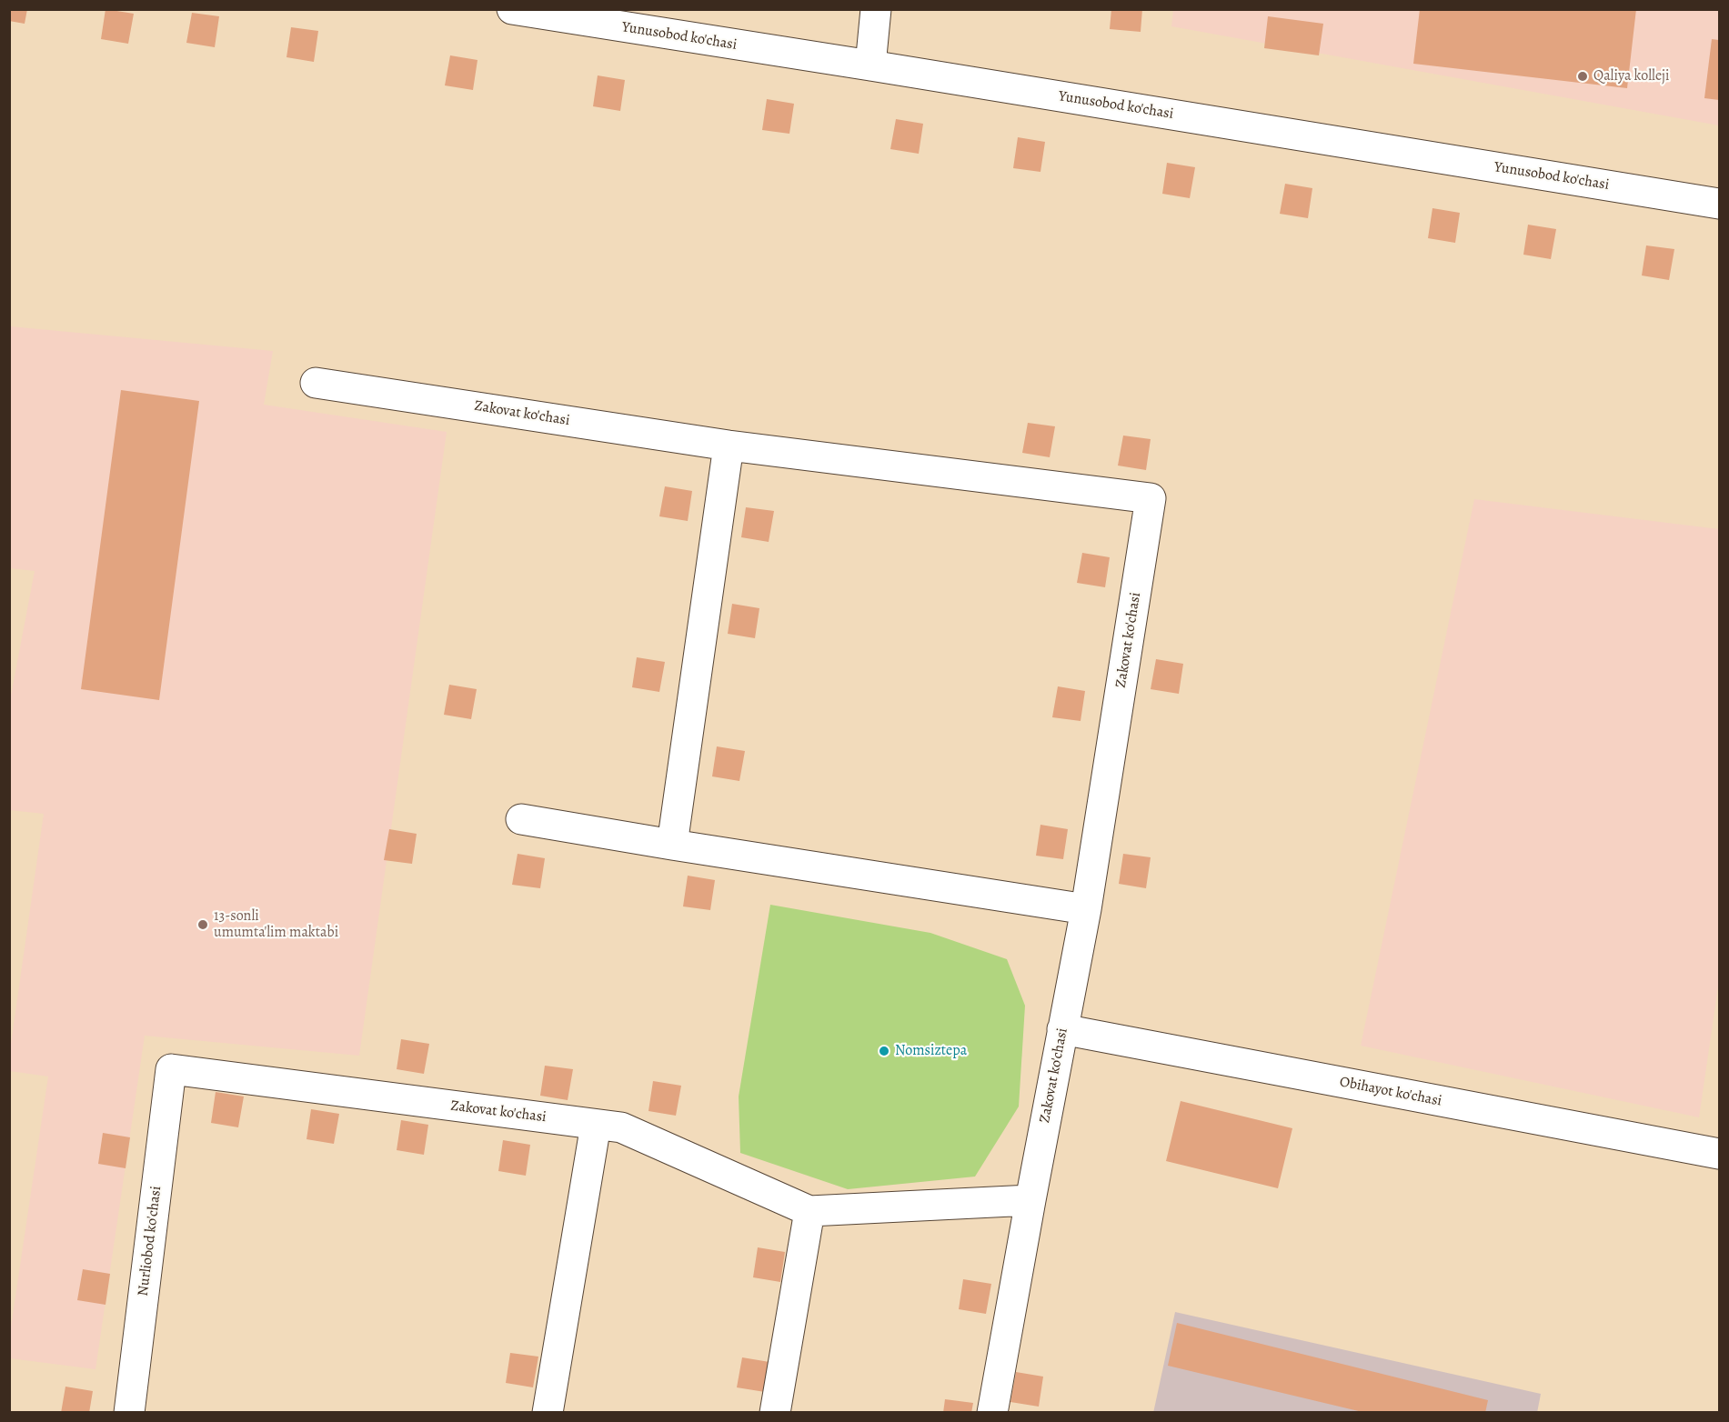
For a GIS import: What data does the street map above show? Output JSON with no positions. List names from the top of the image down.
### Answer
{
  "streets": {
    "street": [
      "Yunusobod ko'chasi",
      "Zakovat ko'chasi",
      "Obihayot ko'chasi",
      "Nurliobod ko'chasi"
    ]
  },
  "crossings": [
    ["Zakovat ko'chasi", "Obihayot ko'chasi"],
    ["Zakovat ko'chasi", "Nurliobod ko'chasi"]
  ],
  "places": ["Qaliya kolleji", "13-sonli umumta'lim maktabi", "Nomsiztepa"]
}
